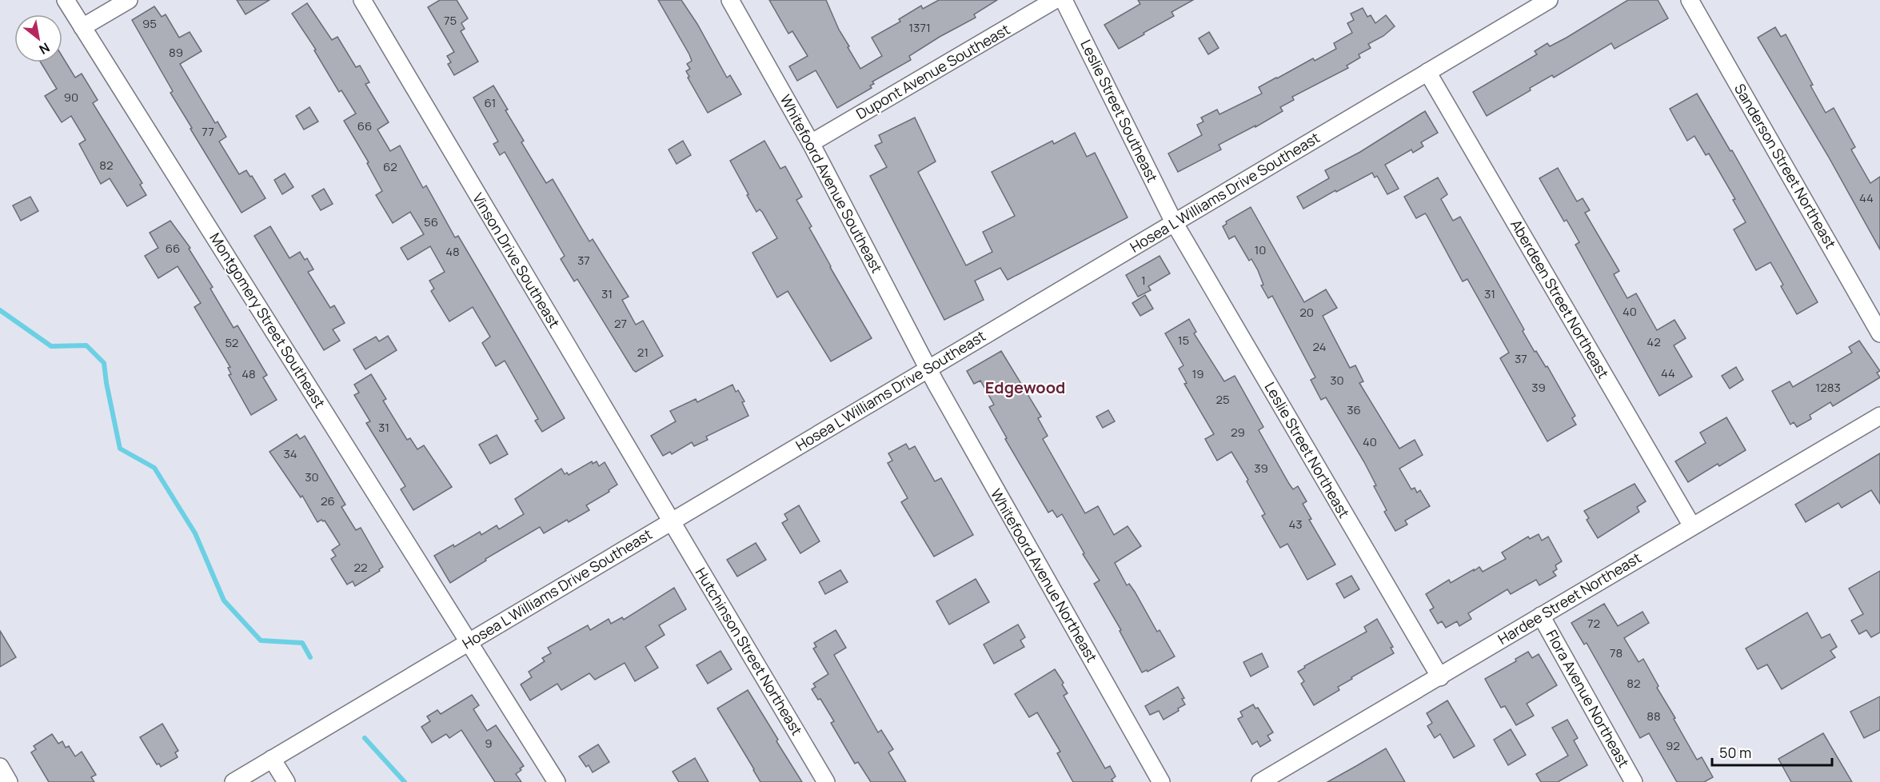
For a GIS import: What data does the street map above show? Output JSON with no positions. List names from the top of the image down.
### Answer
{
  "streets": {
    "street": [
      "Dupont Avenue Southeast",
      "Leslie Street Southeast",
      "Sanderson Street Northeast",
      "Whitefoord Avenue Southeast",
      "Hosea L Williams Drive Southeast",
      "Vinson Drive Southeast",
      "Aberdeen Street Northeast",
      "Montgomery Street Southeast",
      "Leslie Street Northeast",
      "Whitefoord Avenue Northeast",
      "Hardee Street Northeast",
      "Hutchinson Street Northeast",
      "Flora Avenue Northeast"
    ]
  },
  "crossings": [
    ["Dupont Avenue Southeast", "Whitefoord Avenue Southeast"],
    ["Leslie Street Southeast", "Hosea L Williams Drive Southeast"],
    ["Leslie Street Southeast", "Leslie Street Northeast"],
    ["Whitefoord Avenue Southeast", "Hosea L Williams Drive Southeast"],
    ["Whitefoord Avenue Southeast", "Whitefoord Avenue Northeast"],
    ["Hosea L Williams Drive Southeast", "Vinson Drive Southeast"],
    ["Hosea L Williams Drive Southeast", "Aberdeen Street Northeast"],
    ["Hosea L Williams Drive Southeast", "Montgomery Street Southeast"],
    ["Hosea L Williams Drive Southeast", "Leslie Street Northeast"],
    ["Hosea L Williams Drive Southeast", "Whitefoord Avenue Northeast"],
    ["Hosea L Williams Drive Southeast", "Hutchinson Street Northeast"],
    ["Vinson Drive Southeast", "Hutchinson Street Northeast"],
    ["Aberdeen Street Northeast", "Hardee Street Northeast"],
    ["Leslie Street Northeast", "Hardee Street Northeast"],
    ["Hardee Street Northeast", "Flora Avenue Northeast"]
  ],
  "districts": ["Edgewood"],
  "house_numbers": [
    "75",
    "95",
    "1371",
    "89",
    "90",
    "61",
    "66",
    "77",
    "82",
    "62",
    "44",
    "56",
    "66",
    "10",
    "48",
    "37",
    "1",
    "31",
    "31",
    "40",
    "20",
    "27",
    "15",
    "42",
    "52",
    "24",
    "21",
    "37",
    "44",
    "48",
    "19",
    "30",
    "39",
    "1283",
    "25",
    "36",
    "31",
    "29",
    "40",
    "34",
    "39",
    "30",
    "26",
    "43",
    "22",
    "72",
    "78",
    "82",
    "88",
    "9",
    "92"
  ],
  "scale_bar": "50 m",
  "north": "bottom right"
}
